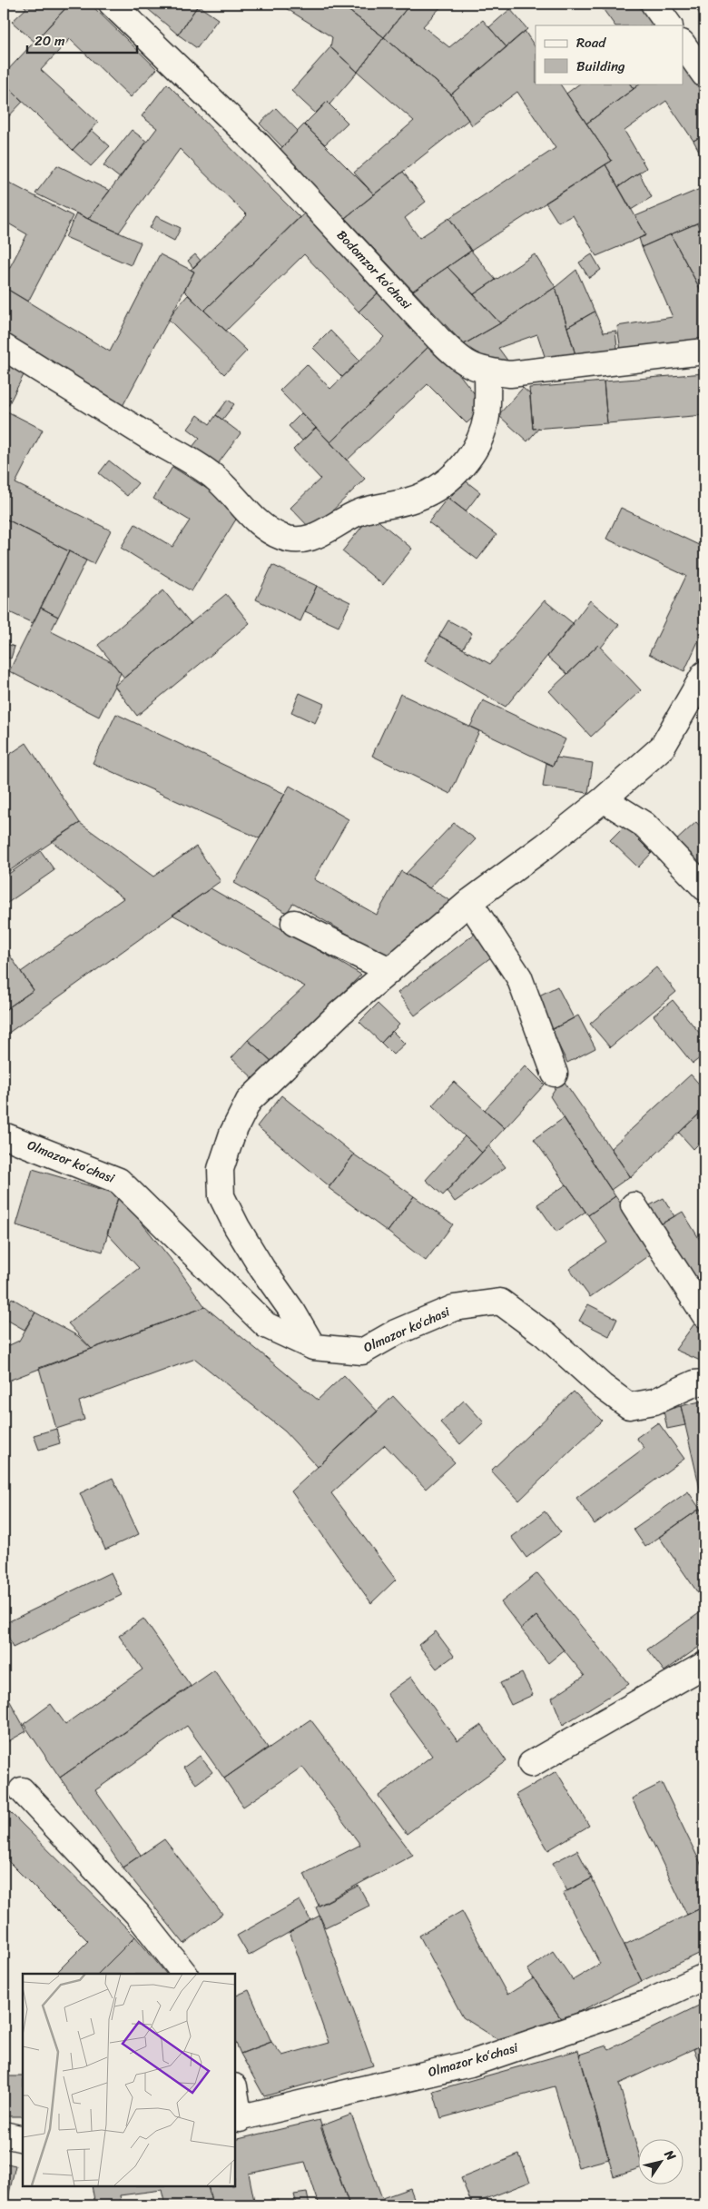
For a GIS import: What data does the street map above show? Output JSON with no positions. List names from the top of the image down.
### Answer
{
  "streets": {
    "street": ["Bodomzor koʻchasi", "Olmazor koʻchasi"]
  },
  "legend": ["Road", "Building"],
  "scale_bar": "20 m",
  "north": "top right"
}
